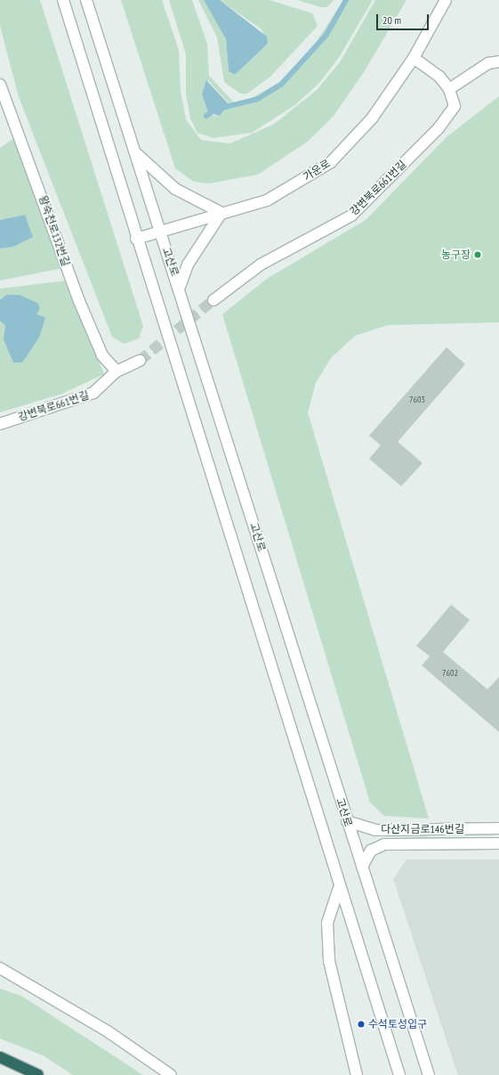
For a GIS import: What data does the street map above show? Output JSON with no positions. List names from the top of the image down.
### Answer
{
  "streets": {
    "street": [
      "가운로",
      "강변북로661번길",
      "왕숙천로132번길",
      "고산로",
      "다산지금로146번길"
    ]
  },
  "crossings": [
    ["가운로", "강변북로661번길"],
    ["가운로", "고산로"],
    ["강변북로661번길", "왕숙천로132번길"],
    ["고산로", "다산지금로146번길"]
  ],
  "places": ["농구장", "수석토성입구"],
  "house_numbers": ["7603", "7602"],
  "scale_bar": "20 m"
}
